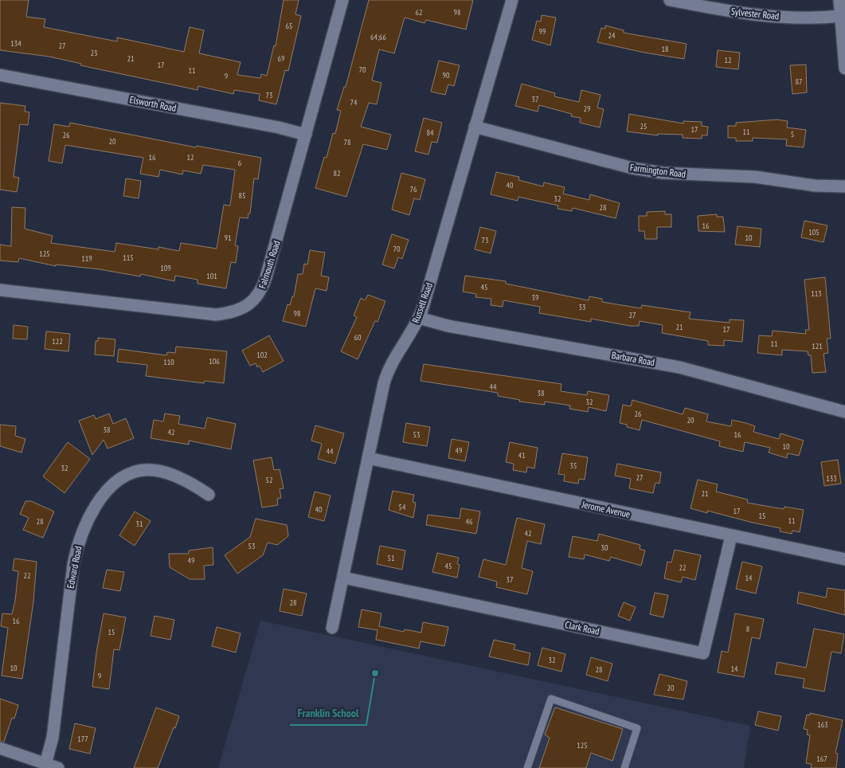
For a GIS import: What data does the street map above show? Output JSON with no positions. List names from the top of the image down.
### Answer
{
  "streets": {
    "street": [
      "Sylvester Road",
      "Elsworth Road",
      "Farmington Road",
      "Falmouth Road",
      "Russell Road",
      "Barbara Road",
      "Jerome Avenue",
      "Edward Road",
      "Clark Road"
    ]
  },
  "crossings": [
    ["Elsworth Road", "Falmouth Road"],
    ["Farmington Road", "Russell Road"],
    ["Russell Road", "Barbara Road"],
    ["Russell Road", "Jerome Avenue"],
    ["Russell Road", "Clark Road"],
    ["Jerome Avenue", "Clark Road"]
  ],
  "places": ["Franklin School"],
  "house_numbers": [
    "62",
    "98",
    "65",
    "99",
    "24",
    "64;66",
    "134",
    "27",
    "18",
    "23",
    "21",
    "69",
    "12",
    "17",
    "70",
    "11",
    "90",
    "9",
    "87",
    "73",
    "37",
    "74",
    "29",
    "25",
    "17",
    "11",
    "84",
    "5",
    "26",
    "20",
    "78",
    "16",
    "12",
    "6",
    "82",
    "40",
    "76",
    "85",
    "32",
    "28",
    "16",
    "105",
    "91",
    "10",
    "73",
    "70",
    "125",
    "115",
    "119",
    "109",
    "101",
    "45",
    "113",
    "39",
    "33",
    "98",
    "27",
    "21",
    "17",
    "60",
    "122",
    "11",
    "121",
    "102",
    "106",
    "110",
    "44",
    "38",
    "32",
    "26",
    "20",
    "38",
    "42",
    "53",
    "16",
    "10",
    "49",
    "44",
    "41",
    "35",
    "32",
    "27",
    "133",
    "52",
    "21",
    "54",
    "40",
    "17",
    "15",
    "11",
    "28",
    "46",
    "31",
    "42",
    "53",
    "30",
    "51",
    "49",
    "45",
    "22",
    "22",
    "14",
    "37",
    "28",
    "16",
    "8",
    "15",
    "32",
    "10",
    "14",
    "28",
    "9",
    "20",
    "163",
    "177",
    "125",
    "167"
  ]
}
